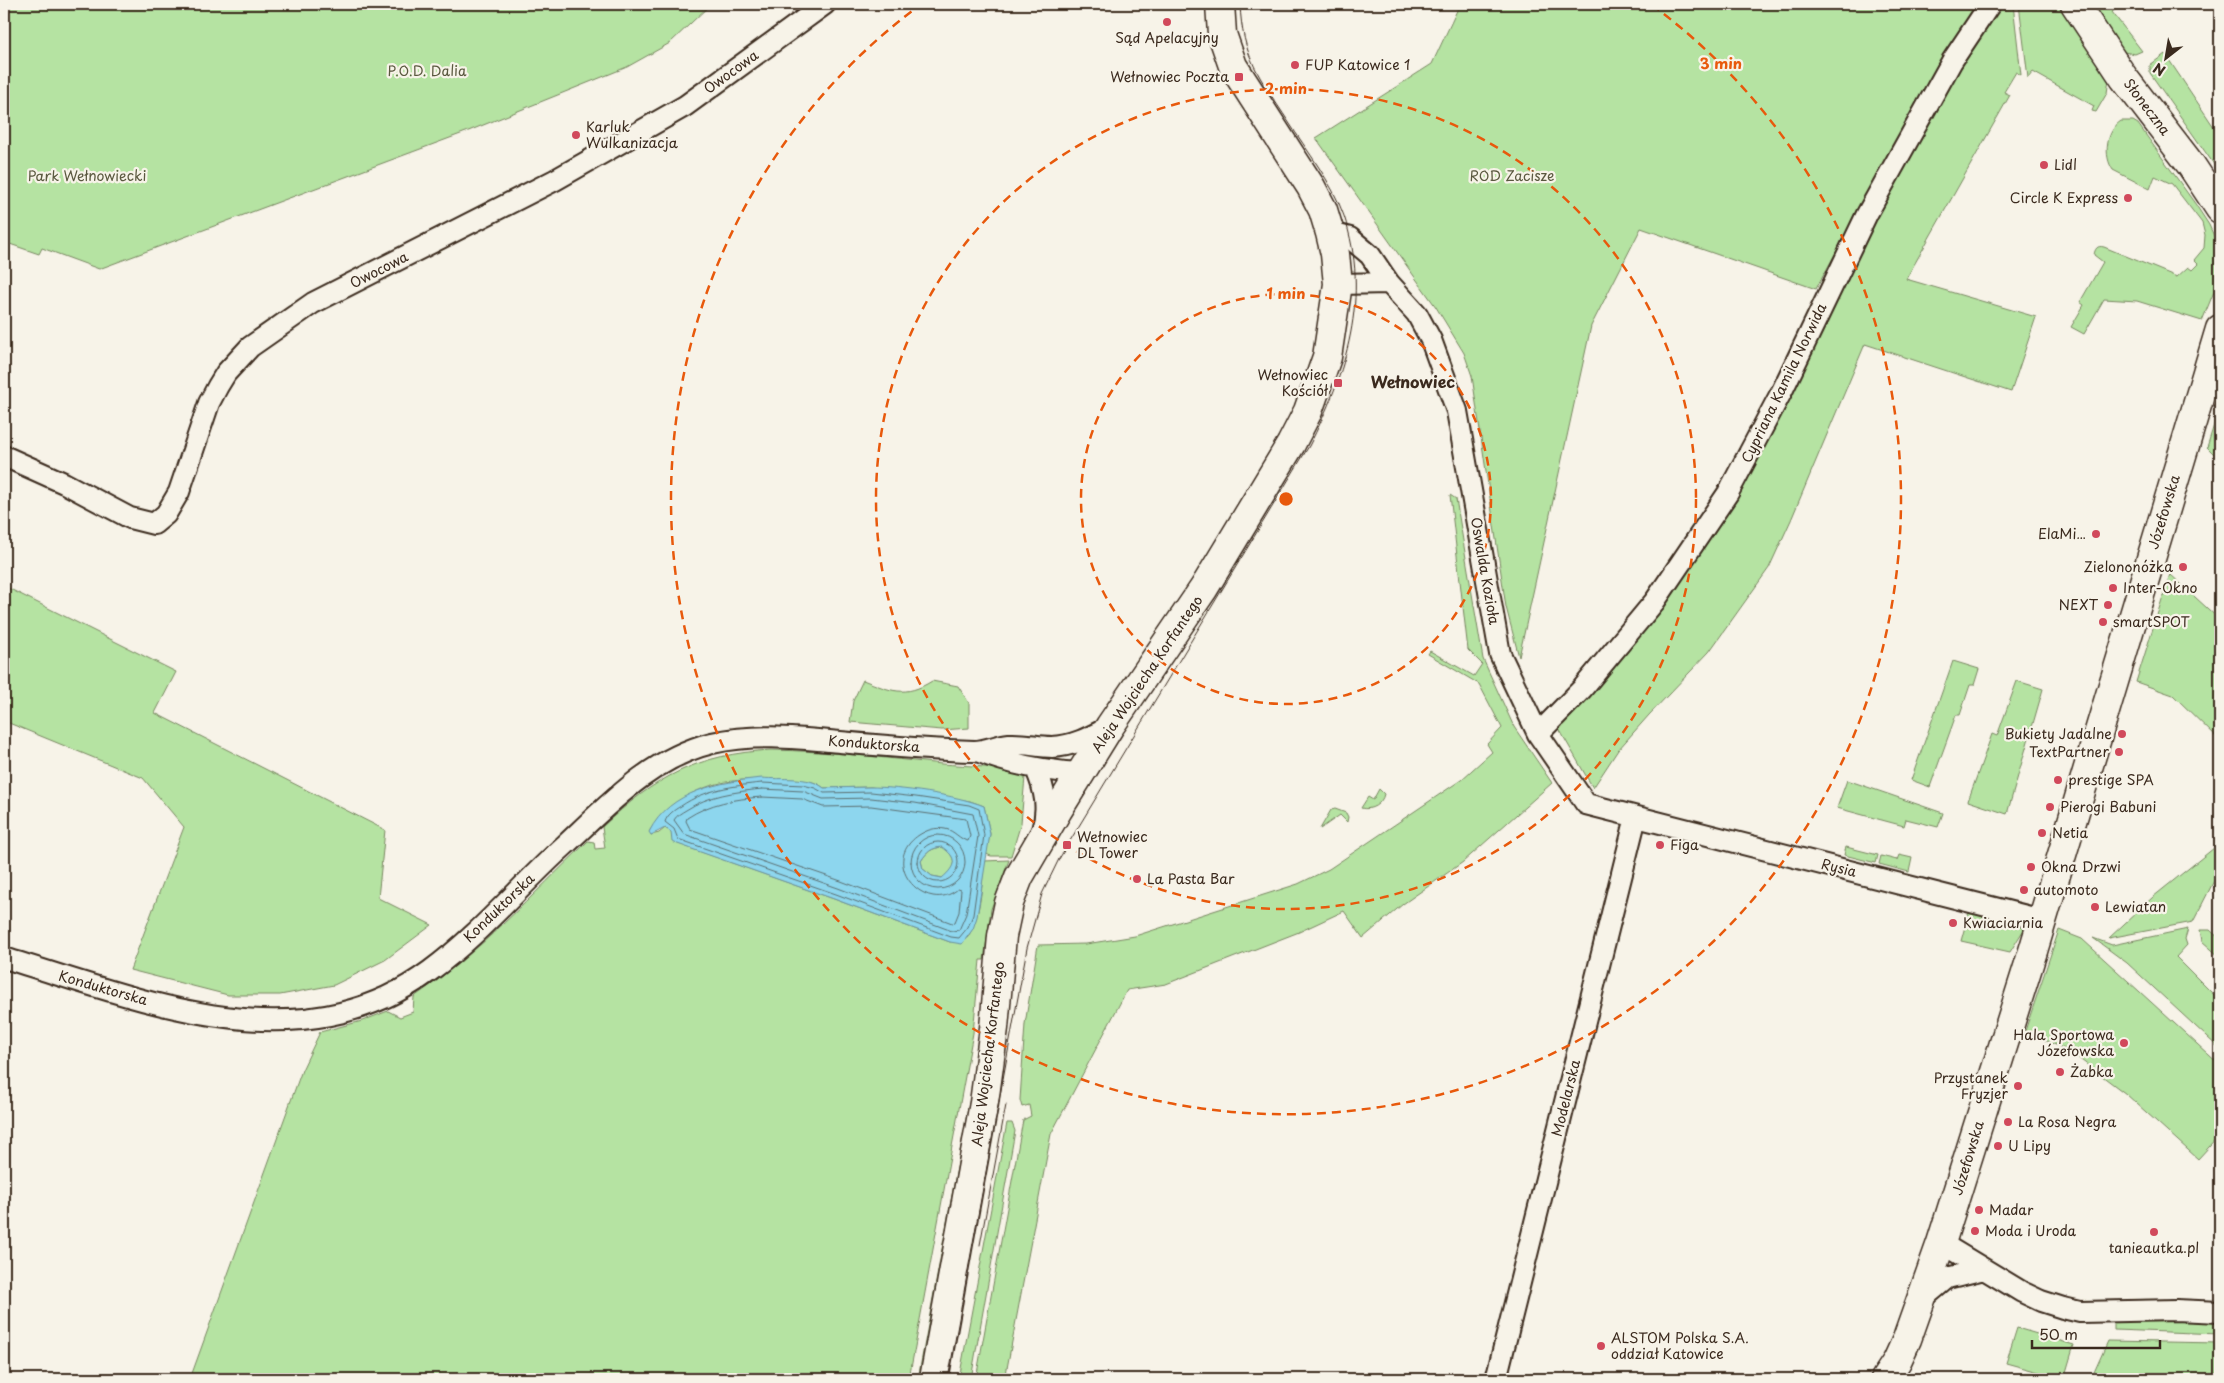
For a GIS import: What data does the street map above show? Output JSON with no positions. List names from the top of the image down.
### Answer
{
  "streets": {
    "main road": ["Słoneczna", "Józefowska", "Aleja Wojciecha Korfantego"],
    "street": [
      "Owocowa",
      "Cypriana Kamila Norwida",
      "Oswalda Kozioła",
      "Konduktorska",
      "Rysia",
      "Modelarska"
    ]
  },
  "crossings": [
    ["Cypriana Kamila Norwida", "Oswalda Kozioła"],
    ["Józefowska", "Rysia"],
    ["Oswalda Kozioła", "Aleja Wojciecha Korfantego"],
    ["Oswalda Kozioła", "Rysia"],
    ["Oswalda Kozioła", "Modelarska"],
    ["Aleja Wojciecha Korfantego", "Konduktorska"],
    ["Rysia", "Modelarska"]
  ],
  "districts": ["Wełnowiec"],
  "parks": ["P.O.D. Dalia", "Park Wełnowiecki", "ROD Zacisze"],
  "places": {
    "other": [
      "Sąd Apelacyjny",
      "FUP Katowice 1",
      "Karluk Wulkanizacja",
      "Lidl",
      "Circle K Express",
      "ElaMi…",
      "Zielononóżka",
      "Inter-Okno",
      "NEXT",
      "smartSPOT",
      "Bukiety Jadalne",
      "TextPartner",
      "prestige SPA",
      "Pierogi Babuni",
      "Netia",
      "Figa",
      "Okna Drzwi",
      "La Pasta Bar",
      "automoto",
      "Lewiatan",
      "Kwiaciarnia",
      "Hala Sportowa Józefowska",
      "Żabka",
      "Przystanek Fryzjer",
      "La Rosa Negra",
      "U Lipy",
      "Madar",
      "Moda i Uroda",
      "tanieautka.pl",
      "ALSTOM Polska S.A. oddział Katowice"
    ],
    "transit": ["Wełnowiec Poczta", "Wełnowiec Kościół", "Wełnowiec DL Tower"]
  },
  "scale_bar": "50 m",
  "north": "bottom left",
  "rings": ["3 min", "2 min", "1 min"]
}
